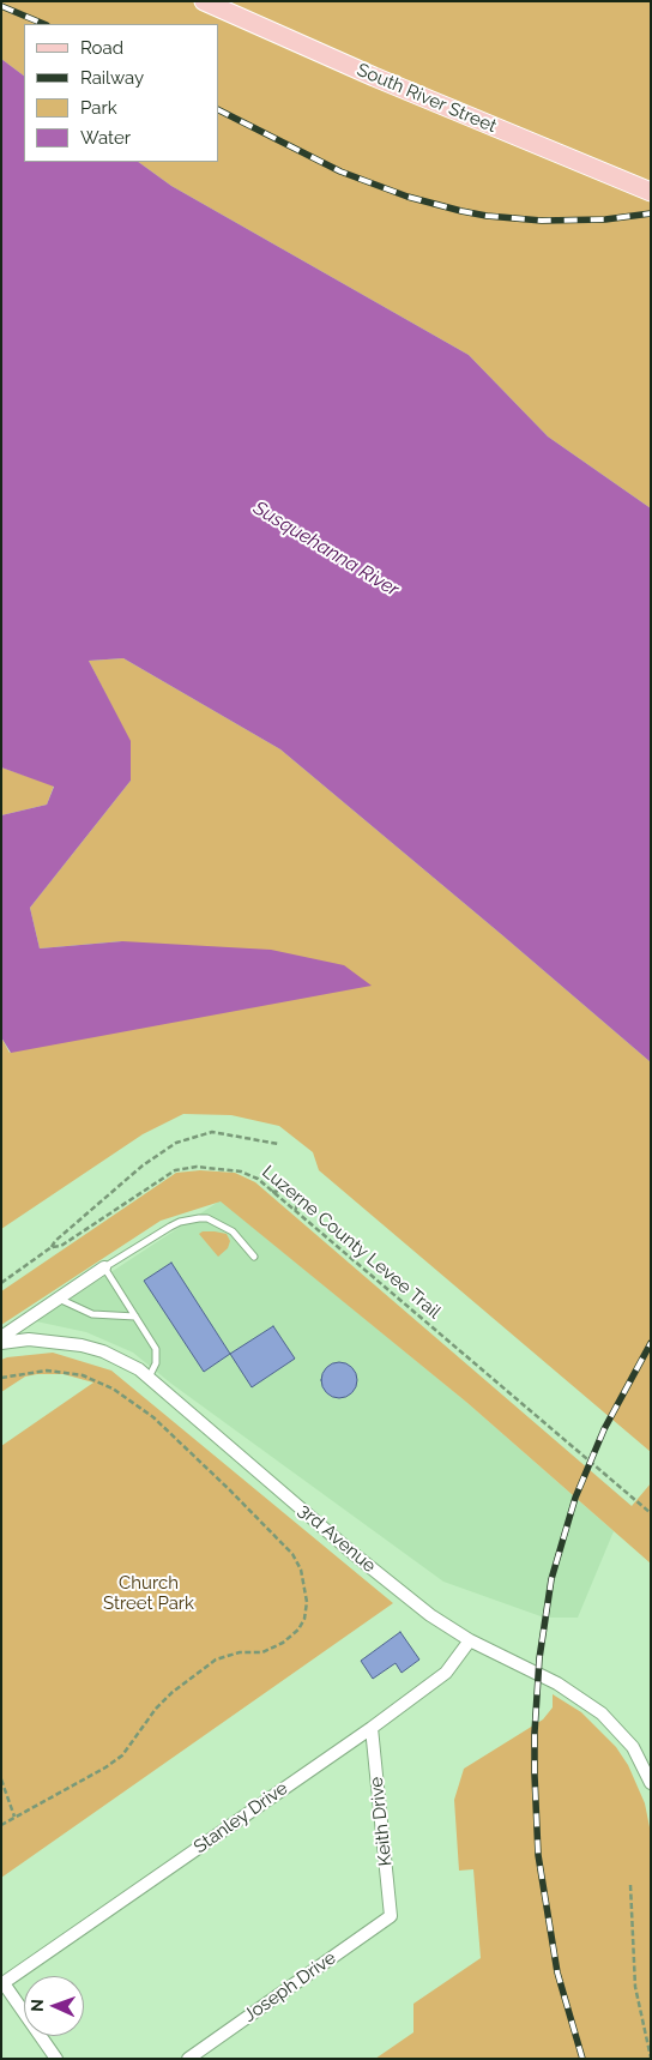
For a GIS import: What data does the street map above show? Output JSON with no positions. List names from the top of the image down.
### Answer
{
  "streets": {
    "main road": ["South River Street"],
    "street": [
      "3rd Avenue",
      "Stanley Drive",
      "Keith Drive",
      "Joseph Drive"
    ],
    "path": ["Luzerne County Levee Trail"]
  },
  "crossings": [
    ["3rd Avenue", "Stanley Drive"],
    ["Stanley Drive", "Keith Drive"],
    ["Keith Drive", "Joseph Drive"]
  ],
  "water": ["Susquehanna River"],
  "parks": ["Church Street Park"],
  "legend": [
    "Road",
    "Railway",
    "Park",
    "Water"
  ],
  "north": "left"
}
